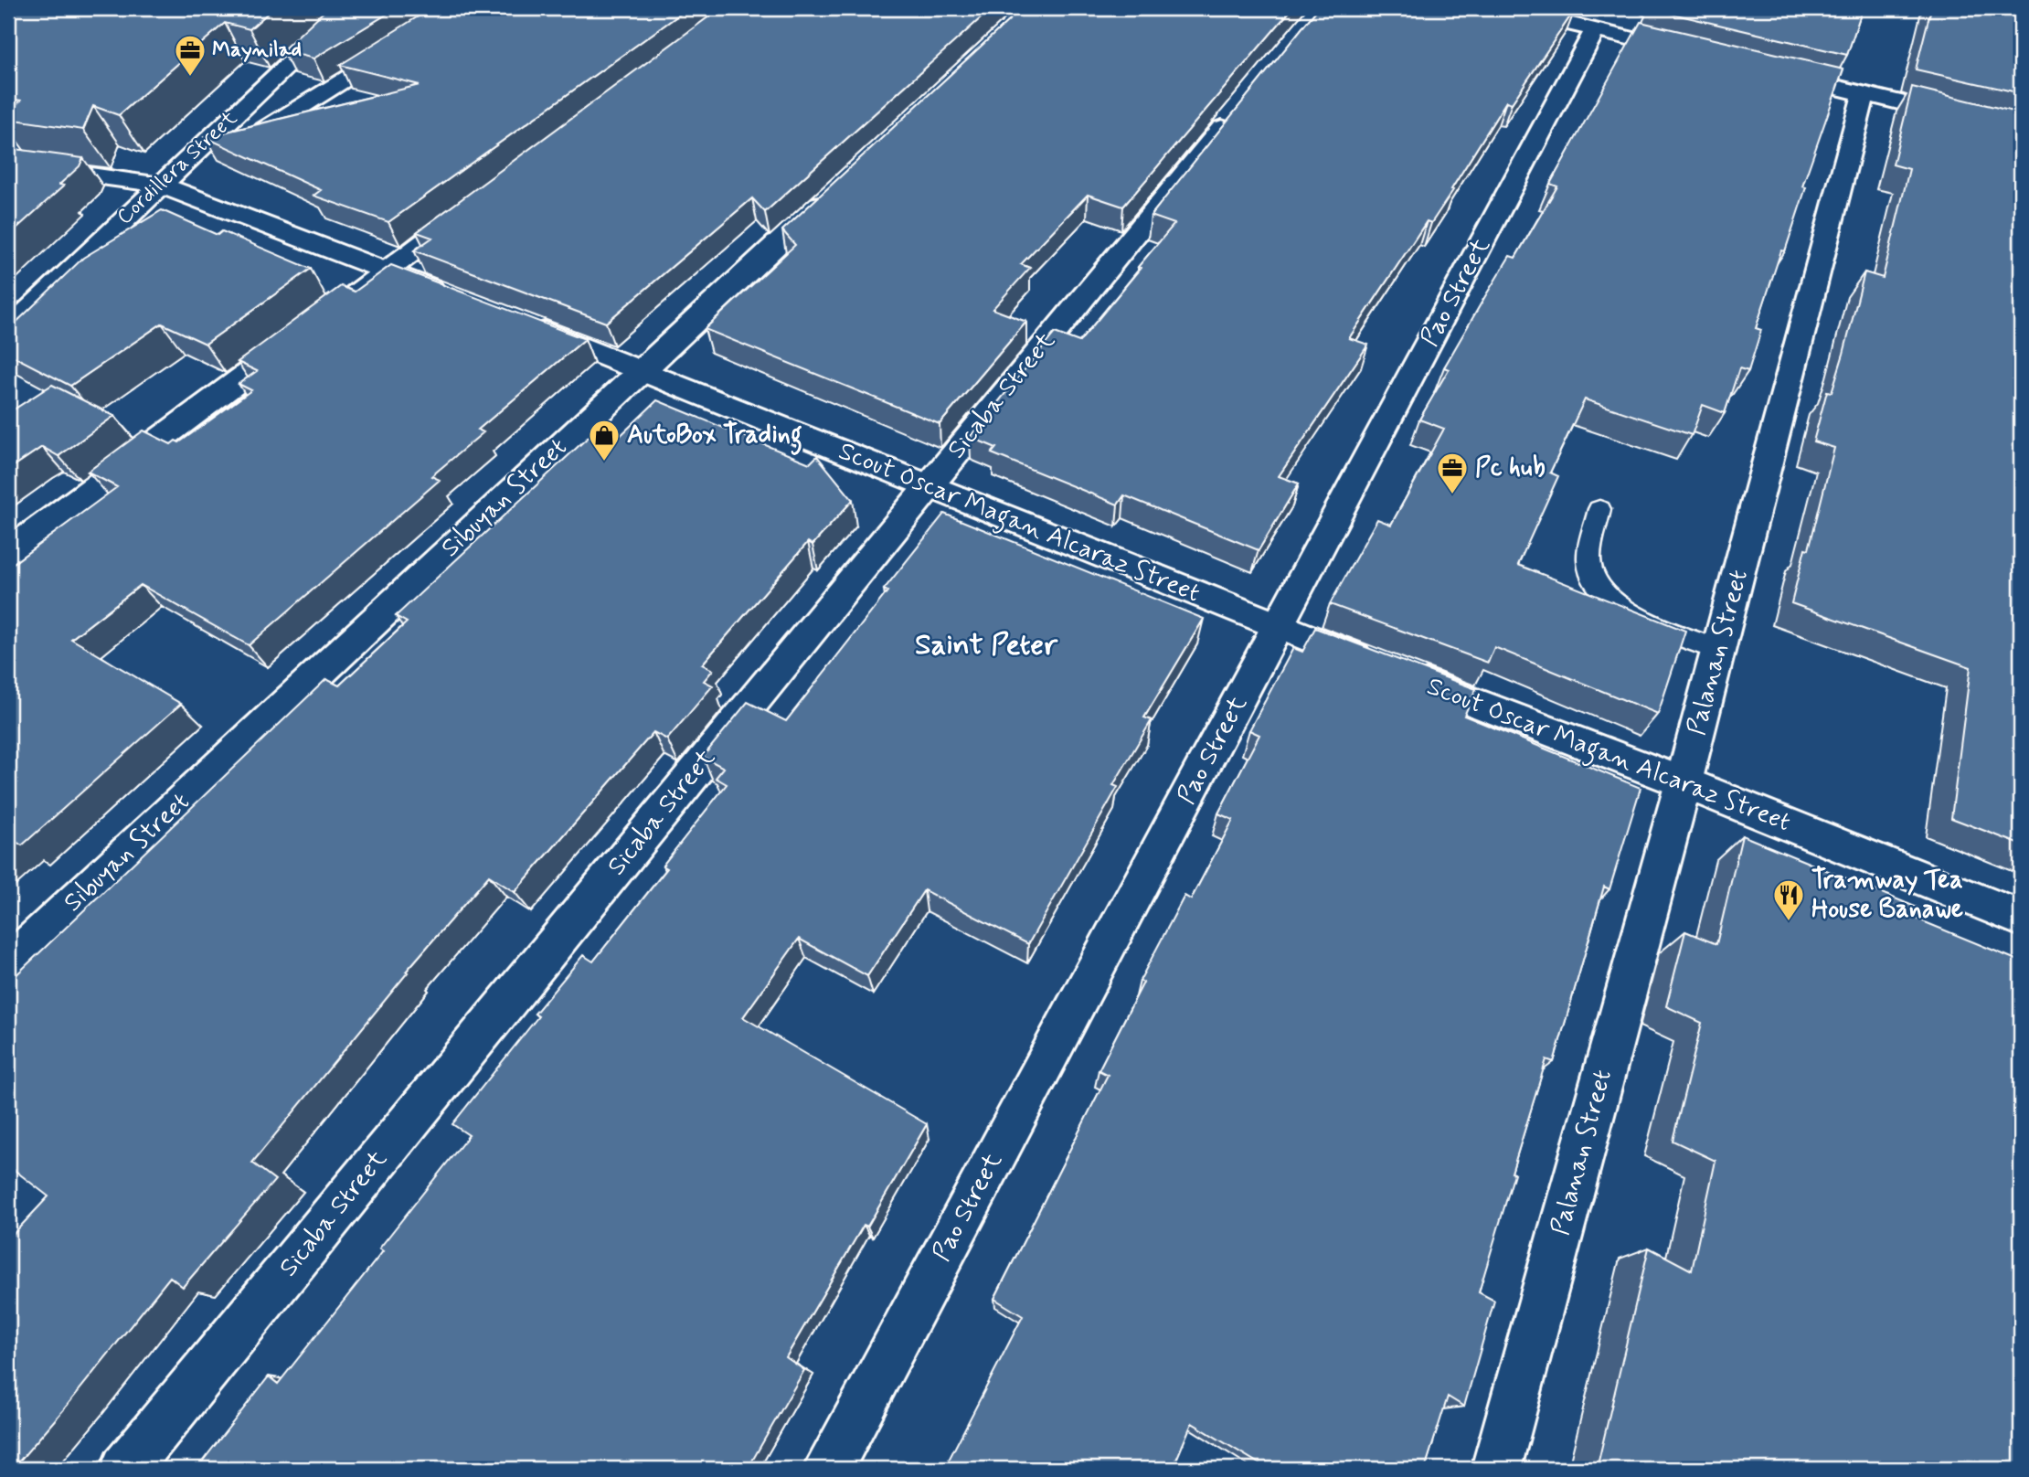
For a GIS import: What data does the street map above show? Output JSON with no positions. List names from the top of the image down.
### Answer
{
  "streets": {
    "street": [
      "Cordillera Street",
      "Pao Street",
      "Sicaba Street",
      "Sibuyan Street",
      "Scout Oscar Magan Alcaraz Street",
      "Palanan Street"
    ]
  },
  "crossings": [
    ["Pao Street", "Scout Oscar Magan Alcaraz Street"],
    ["Sicaba Street", "Scout Oscar Magan Alcaraz Street"],
    ["Sibuyan Street", "Scout Oscar Magan Alcaraz Street"],
    ["Scout Oscar Magan Alcaraz Street", "Palanan Street"]
  ],
  "districts": ["Saint Peter"],
  "places": {
    "office": ["Maynilad", "Pc hub"],
    "shop": ["AutoBox Trading"],
    "restaurant": ["Tramway Tea House Banawe"]
  }
}
